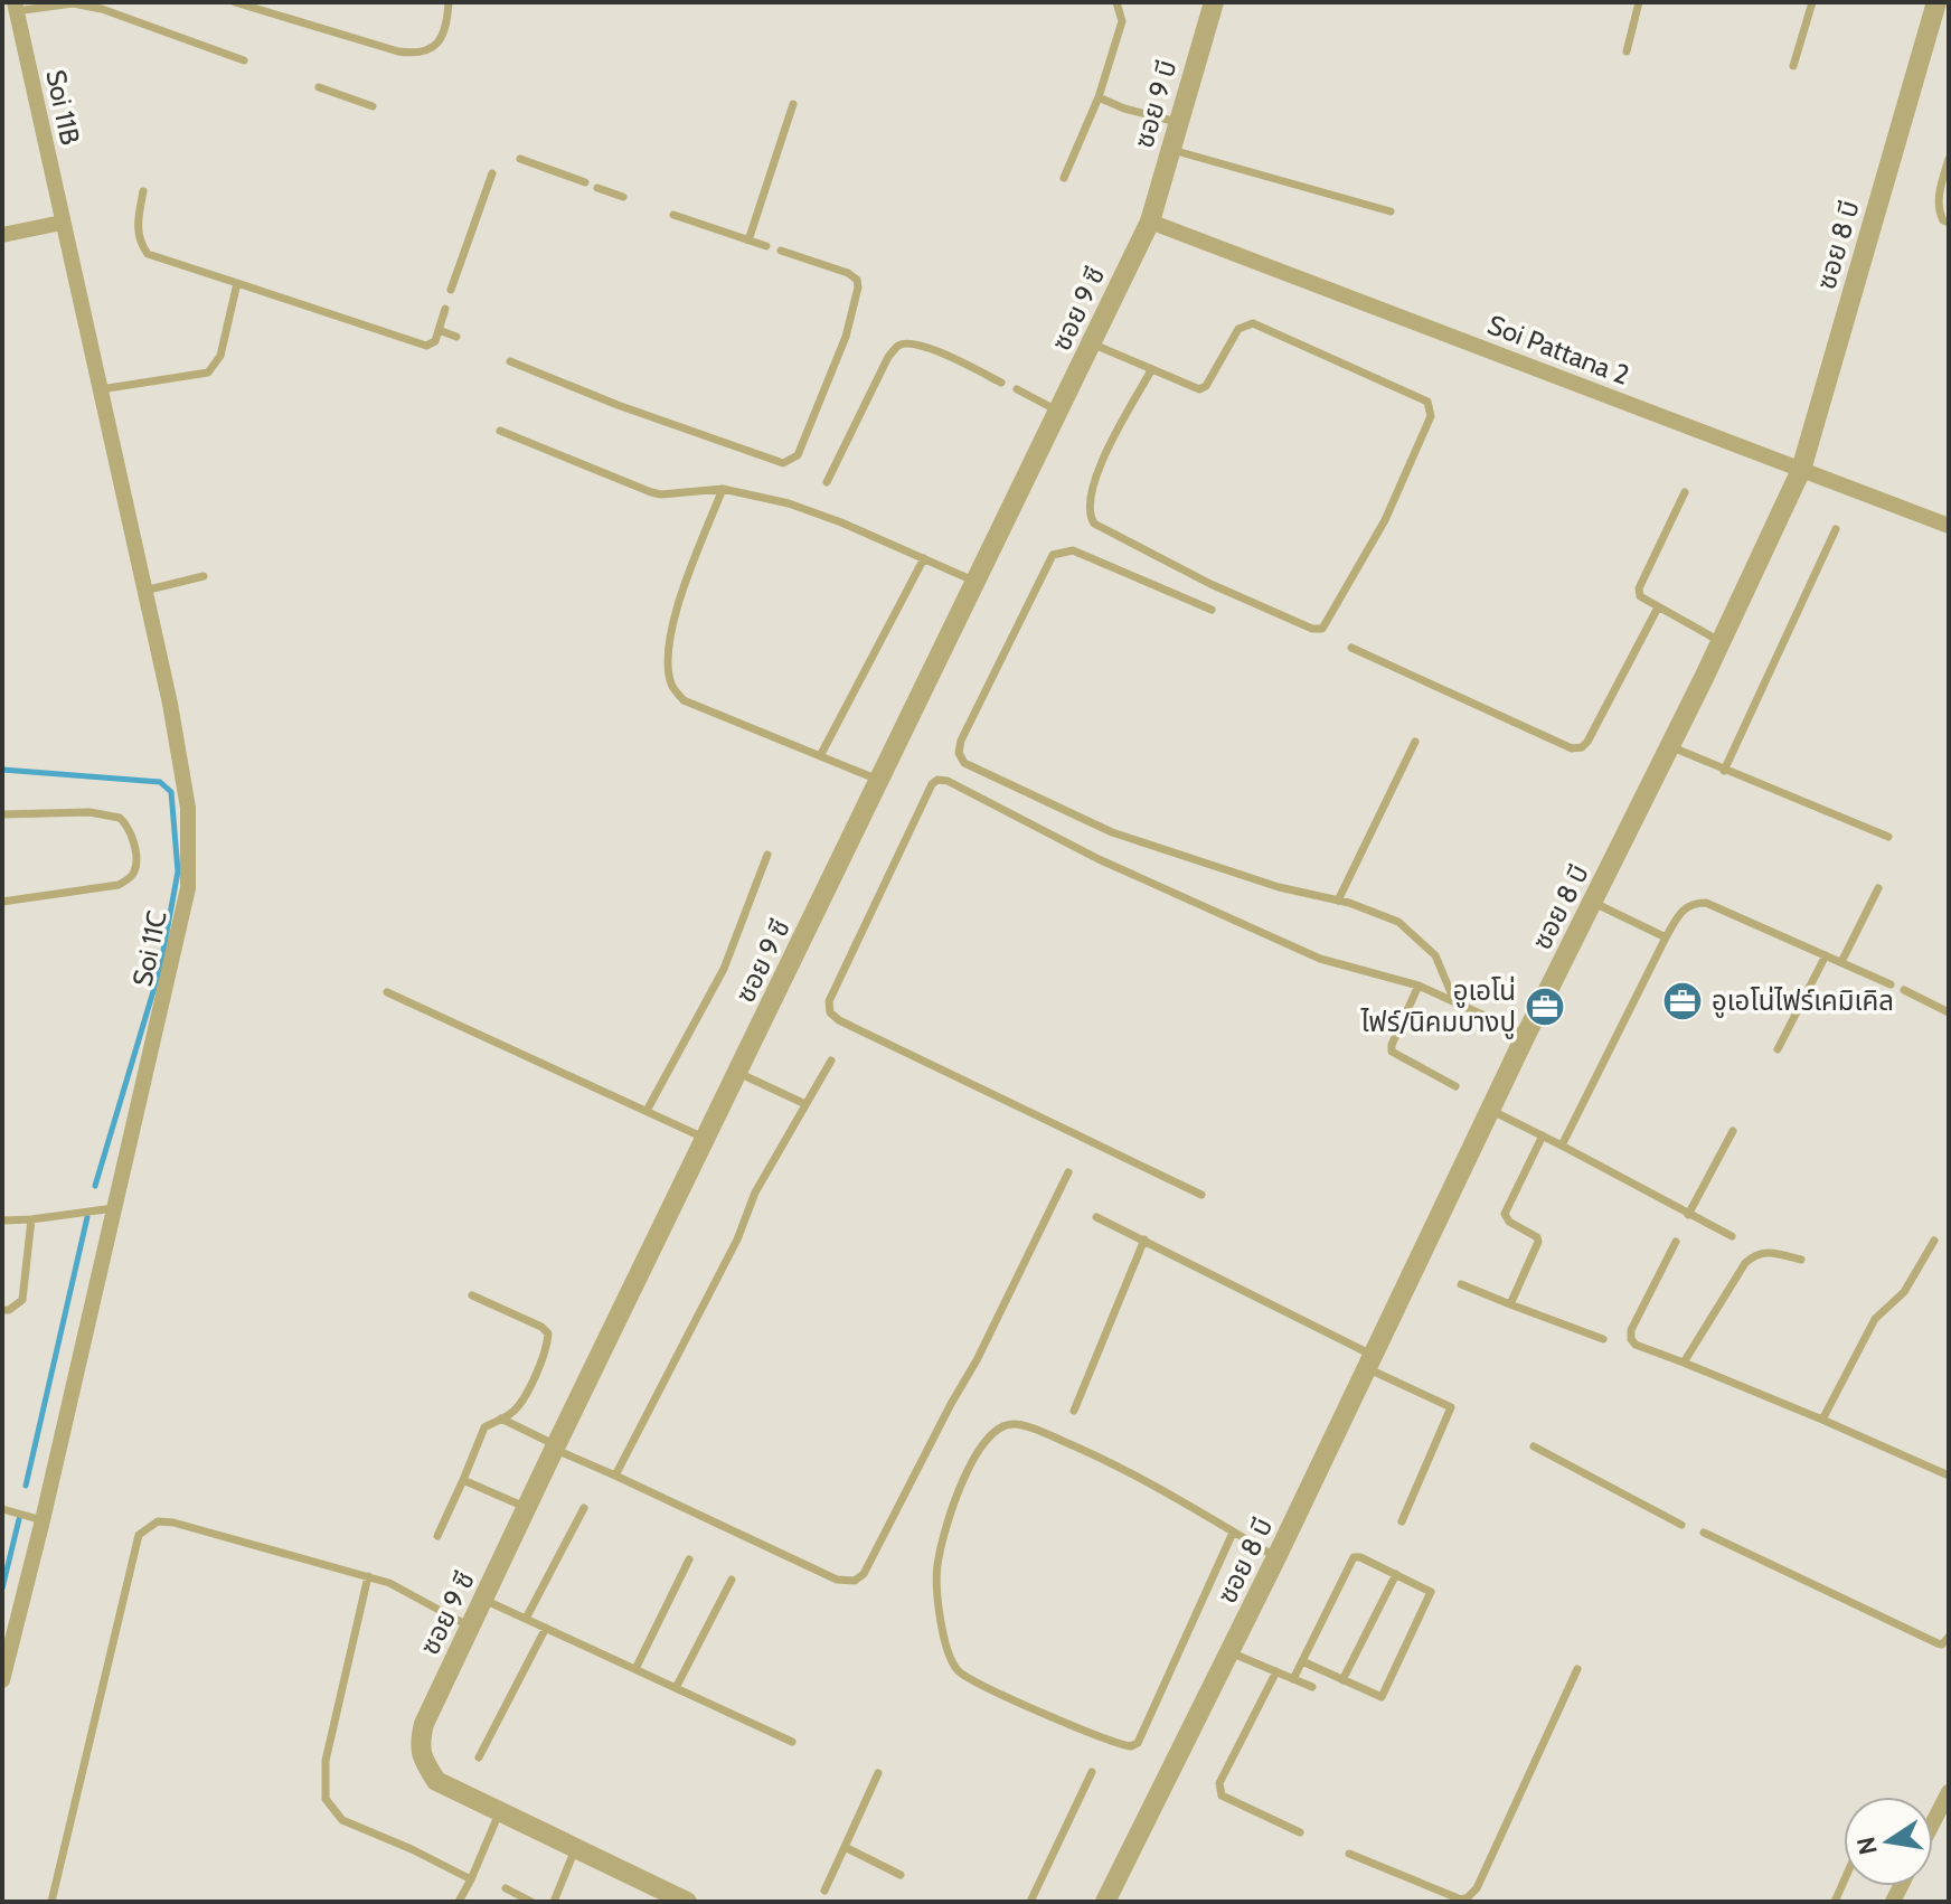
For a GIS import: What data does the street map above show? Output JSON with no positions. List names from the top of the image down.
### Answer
{
  "streets": {
    "street": [
      "ซอย 9 บี",
      "Soi 11B",
      "ซอย 8 บี",
      "ซอย 9 ซี",
      "Soi Pattana 2",
      "Soi 11C"
    ]
  },
  "crossings": [
    ["ซอย 9 บี", "ซอย 9 ซี"],
    ["ซอย 9 บี", "Soi Pattana 2"],
    ["Soi 11B", "Soi 11C"],
    ["ซอย 8 บี", "Soi Pattana 2"],
    ["ซอย 9 ซี", "Soi Pattana 2"]
  ],
  "places": {
    "office": ["อูเอโน่ไฟร์เคมิเคิล", "อูเอโน่ ไฟร์/นิคมบางปู"]
  },
  "north": "left"
}
